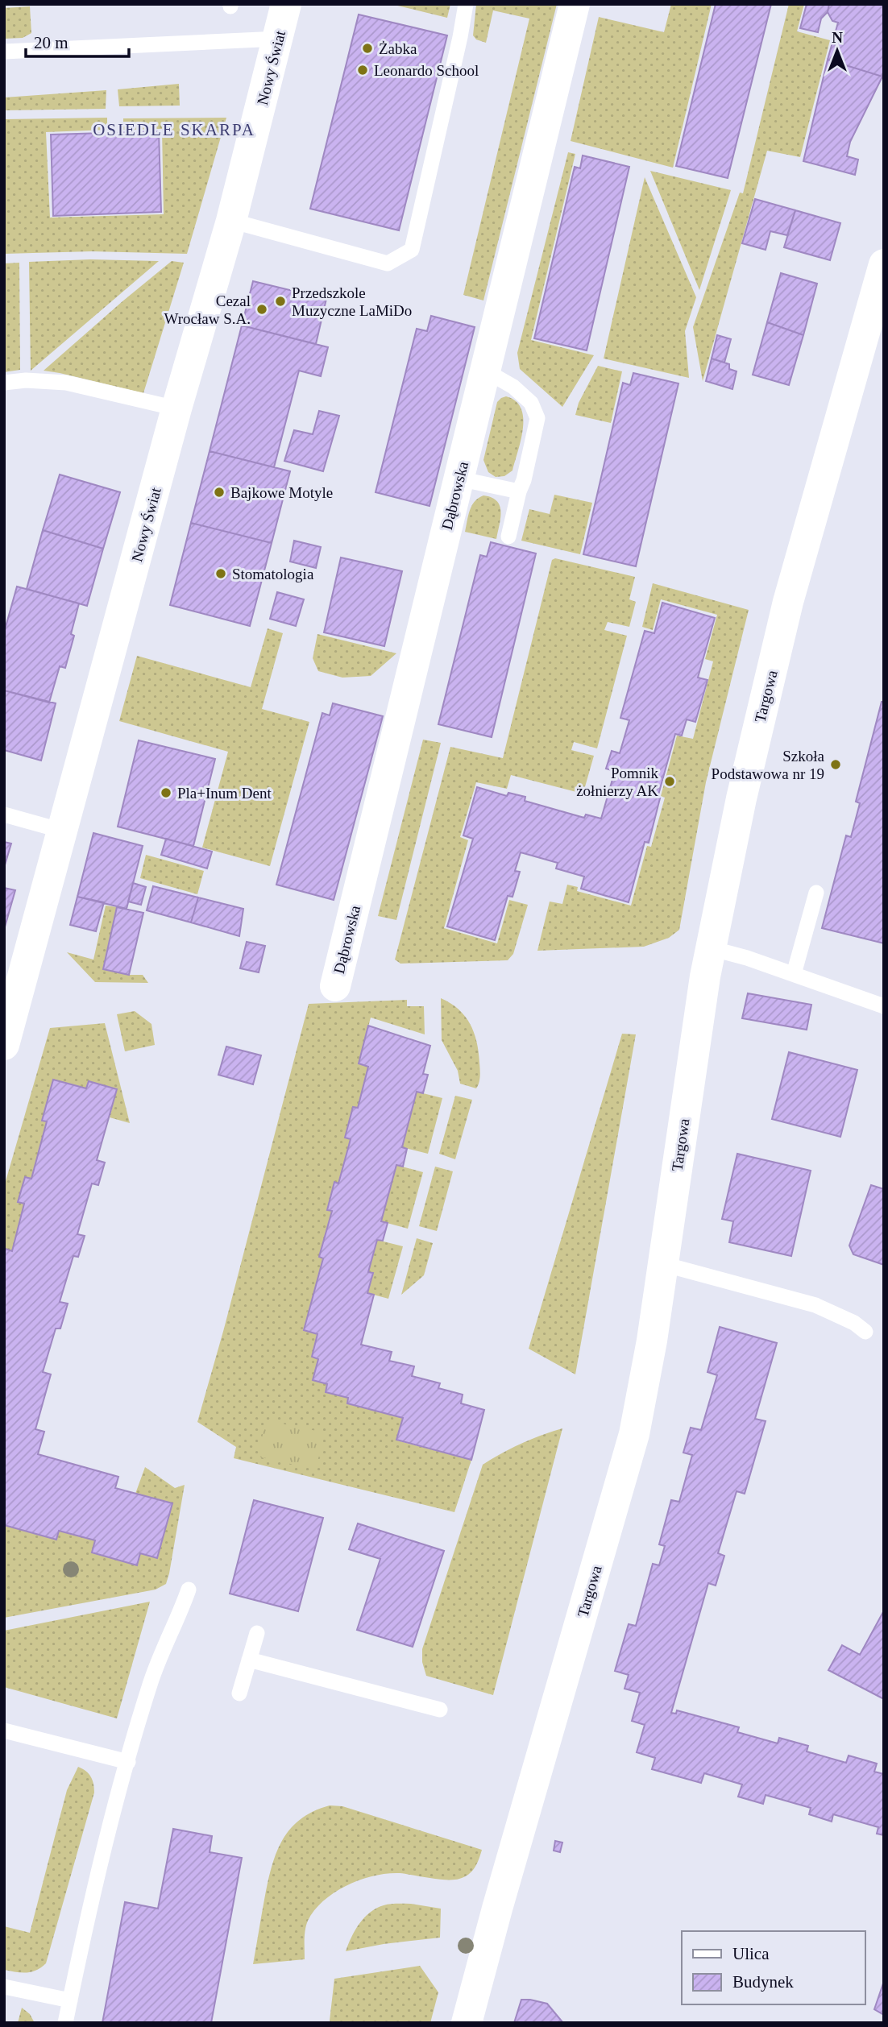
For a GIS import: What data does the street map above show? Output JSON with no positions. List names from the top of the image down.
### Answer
{
  "streets": {
    "street": ["Nowy Świat", "Dąbrowska", "Targowa"]
  },
  "districts": ["OSIEDLE SKARPA"],
  "places": [
    "Żabka",
    "Leonardo School",
    "Przedszkole Muzyczne LaMiDo",
    "Cezal Wrocław S.A.",
    "Bajkowe Motyle",
    "Stomatologia",
    "Szkoła Podstawowa nr 19",
    "Pomnik żołnierzy AK",
    "Pla+Inum Dent"
  ],
  "legend": ["Ulica", "Budynek"],
  "scale_bar": "20 m",
  "north": "top"
}
